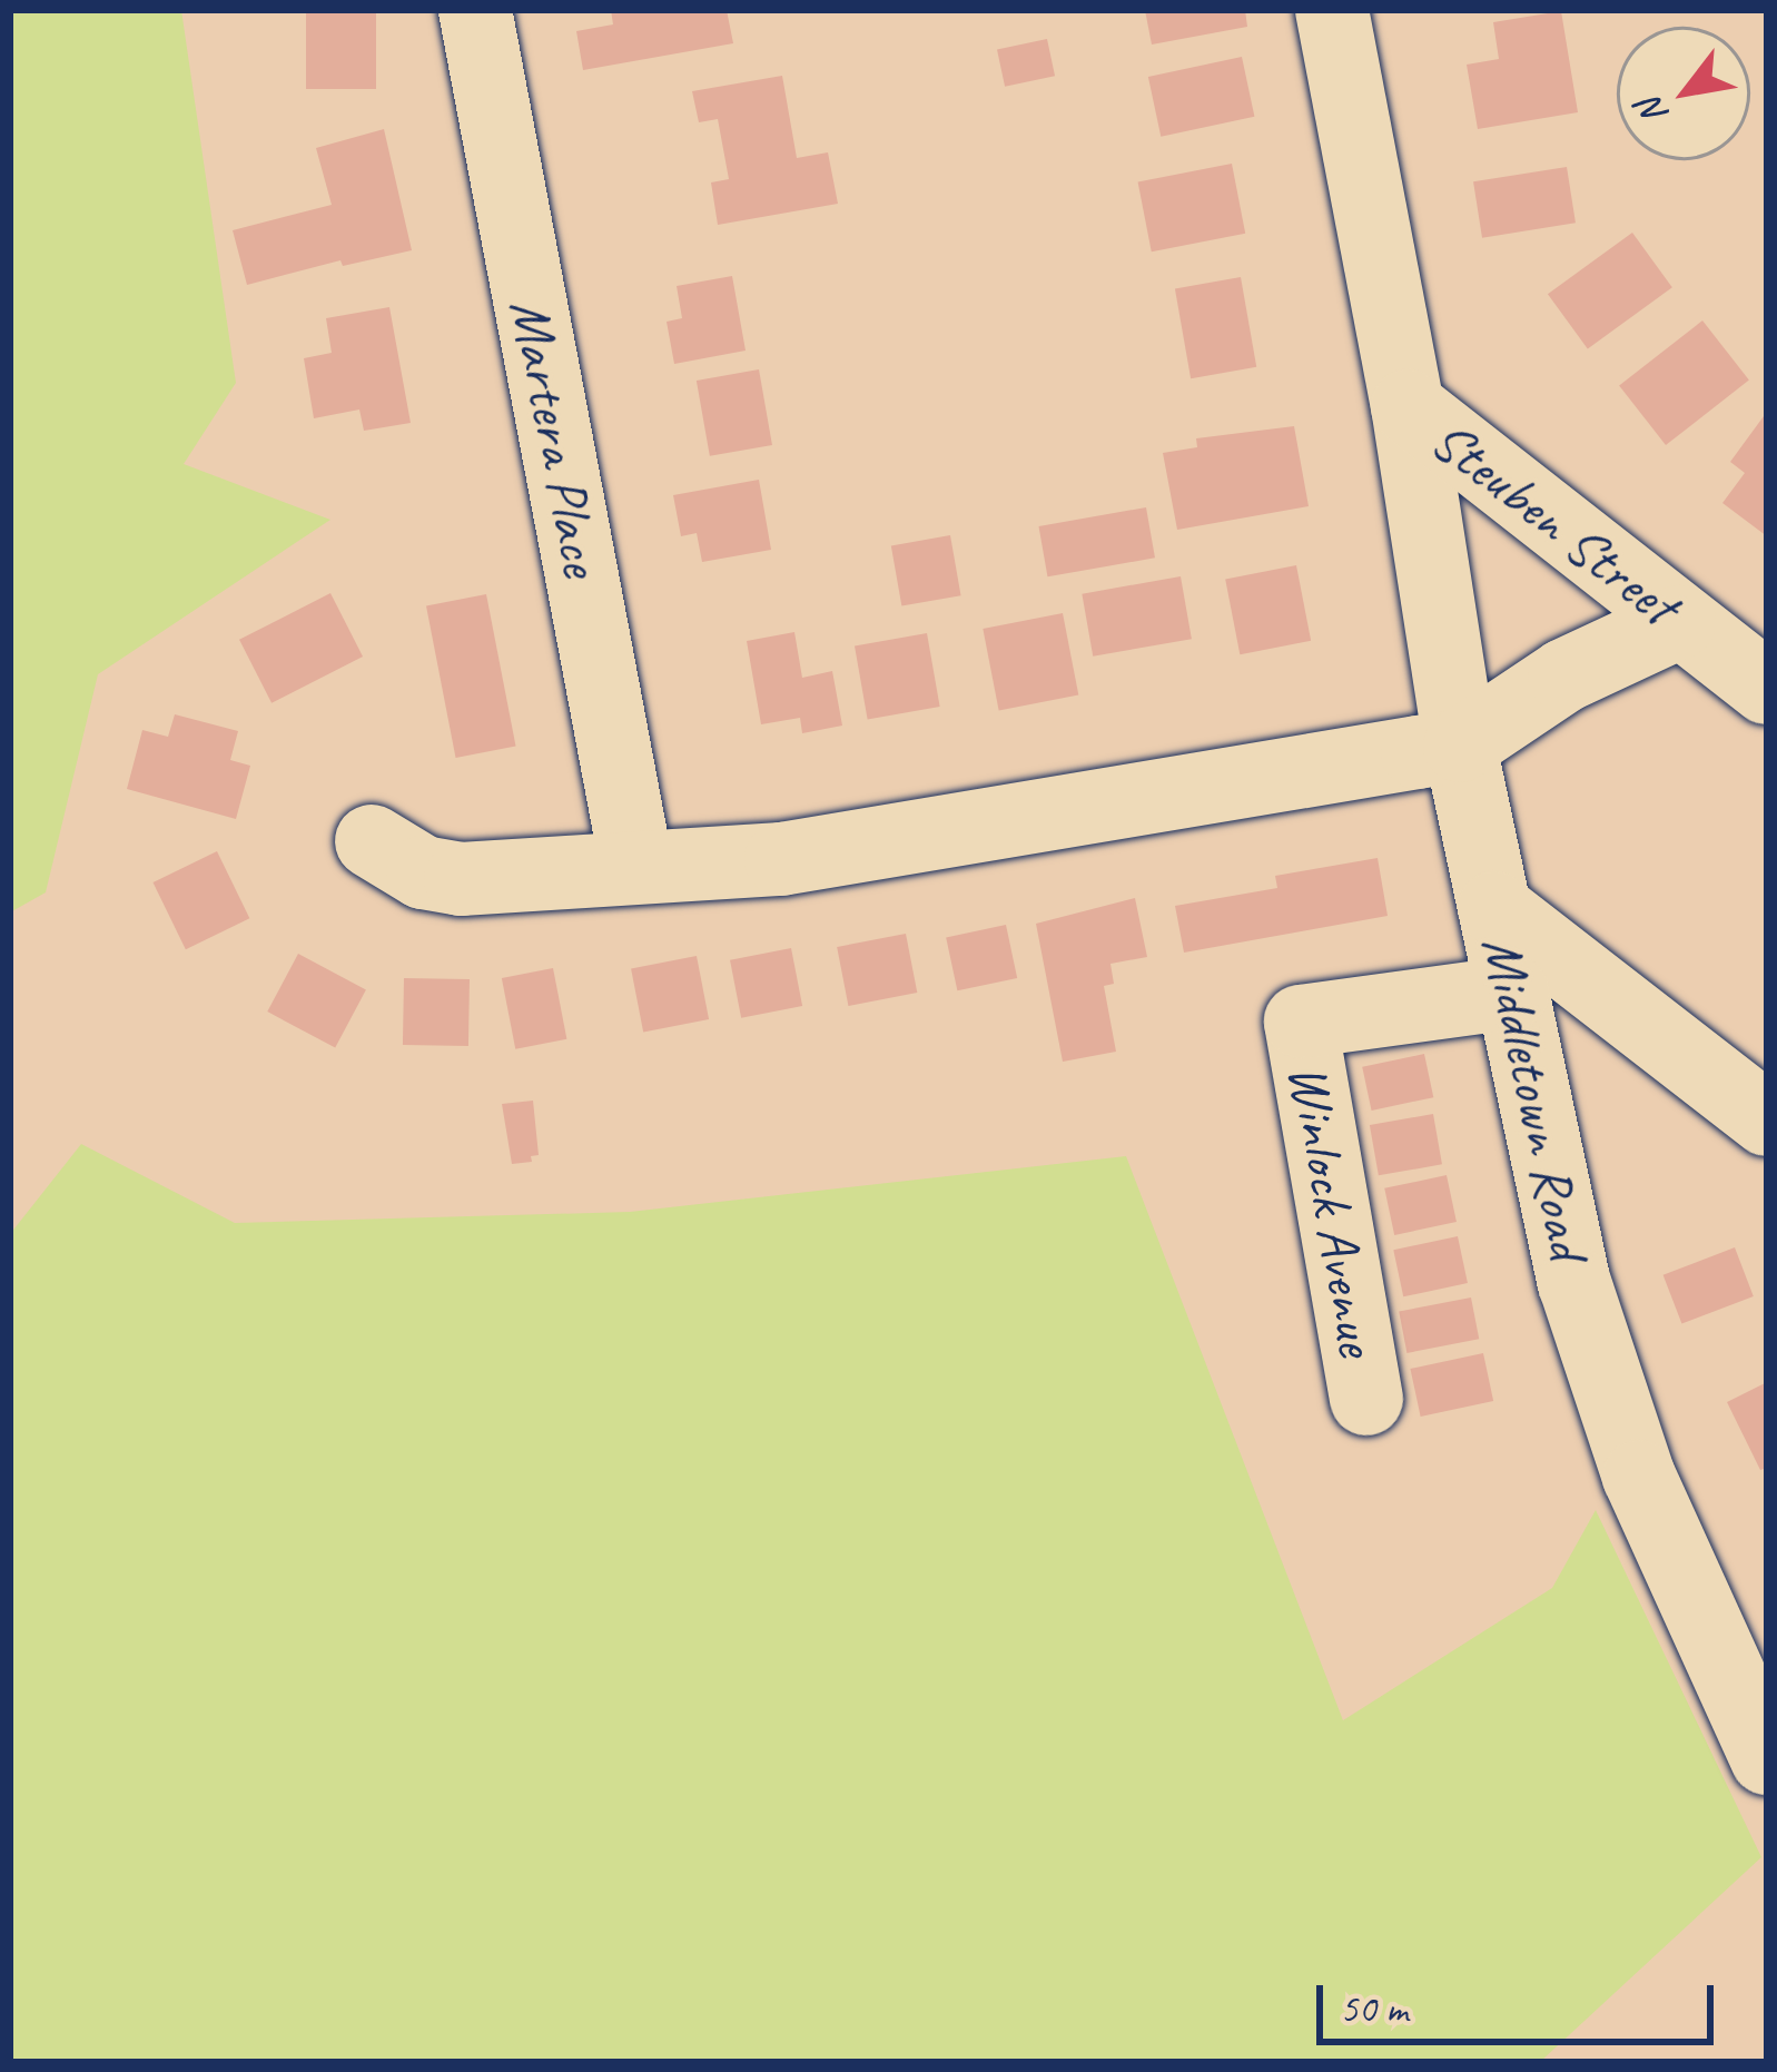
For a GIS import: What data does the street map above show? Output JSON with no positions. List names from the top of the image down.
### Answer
{
  "streets": {
    "street": [
      "Martera Place",
      "Steuben Street",
      "Middletown Road",
      "Winlock Avenue"
    ]
  },
  "crossings": [
    ["Steuben Street", "Middletown Road"],
    ["Middletown Road", "Winlock Avenue"]
  ],
  "scale_bar": "50 m",
  "north": "bottom left"
}
